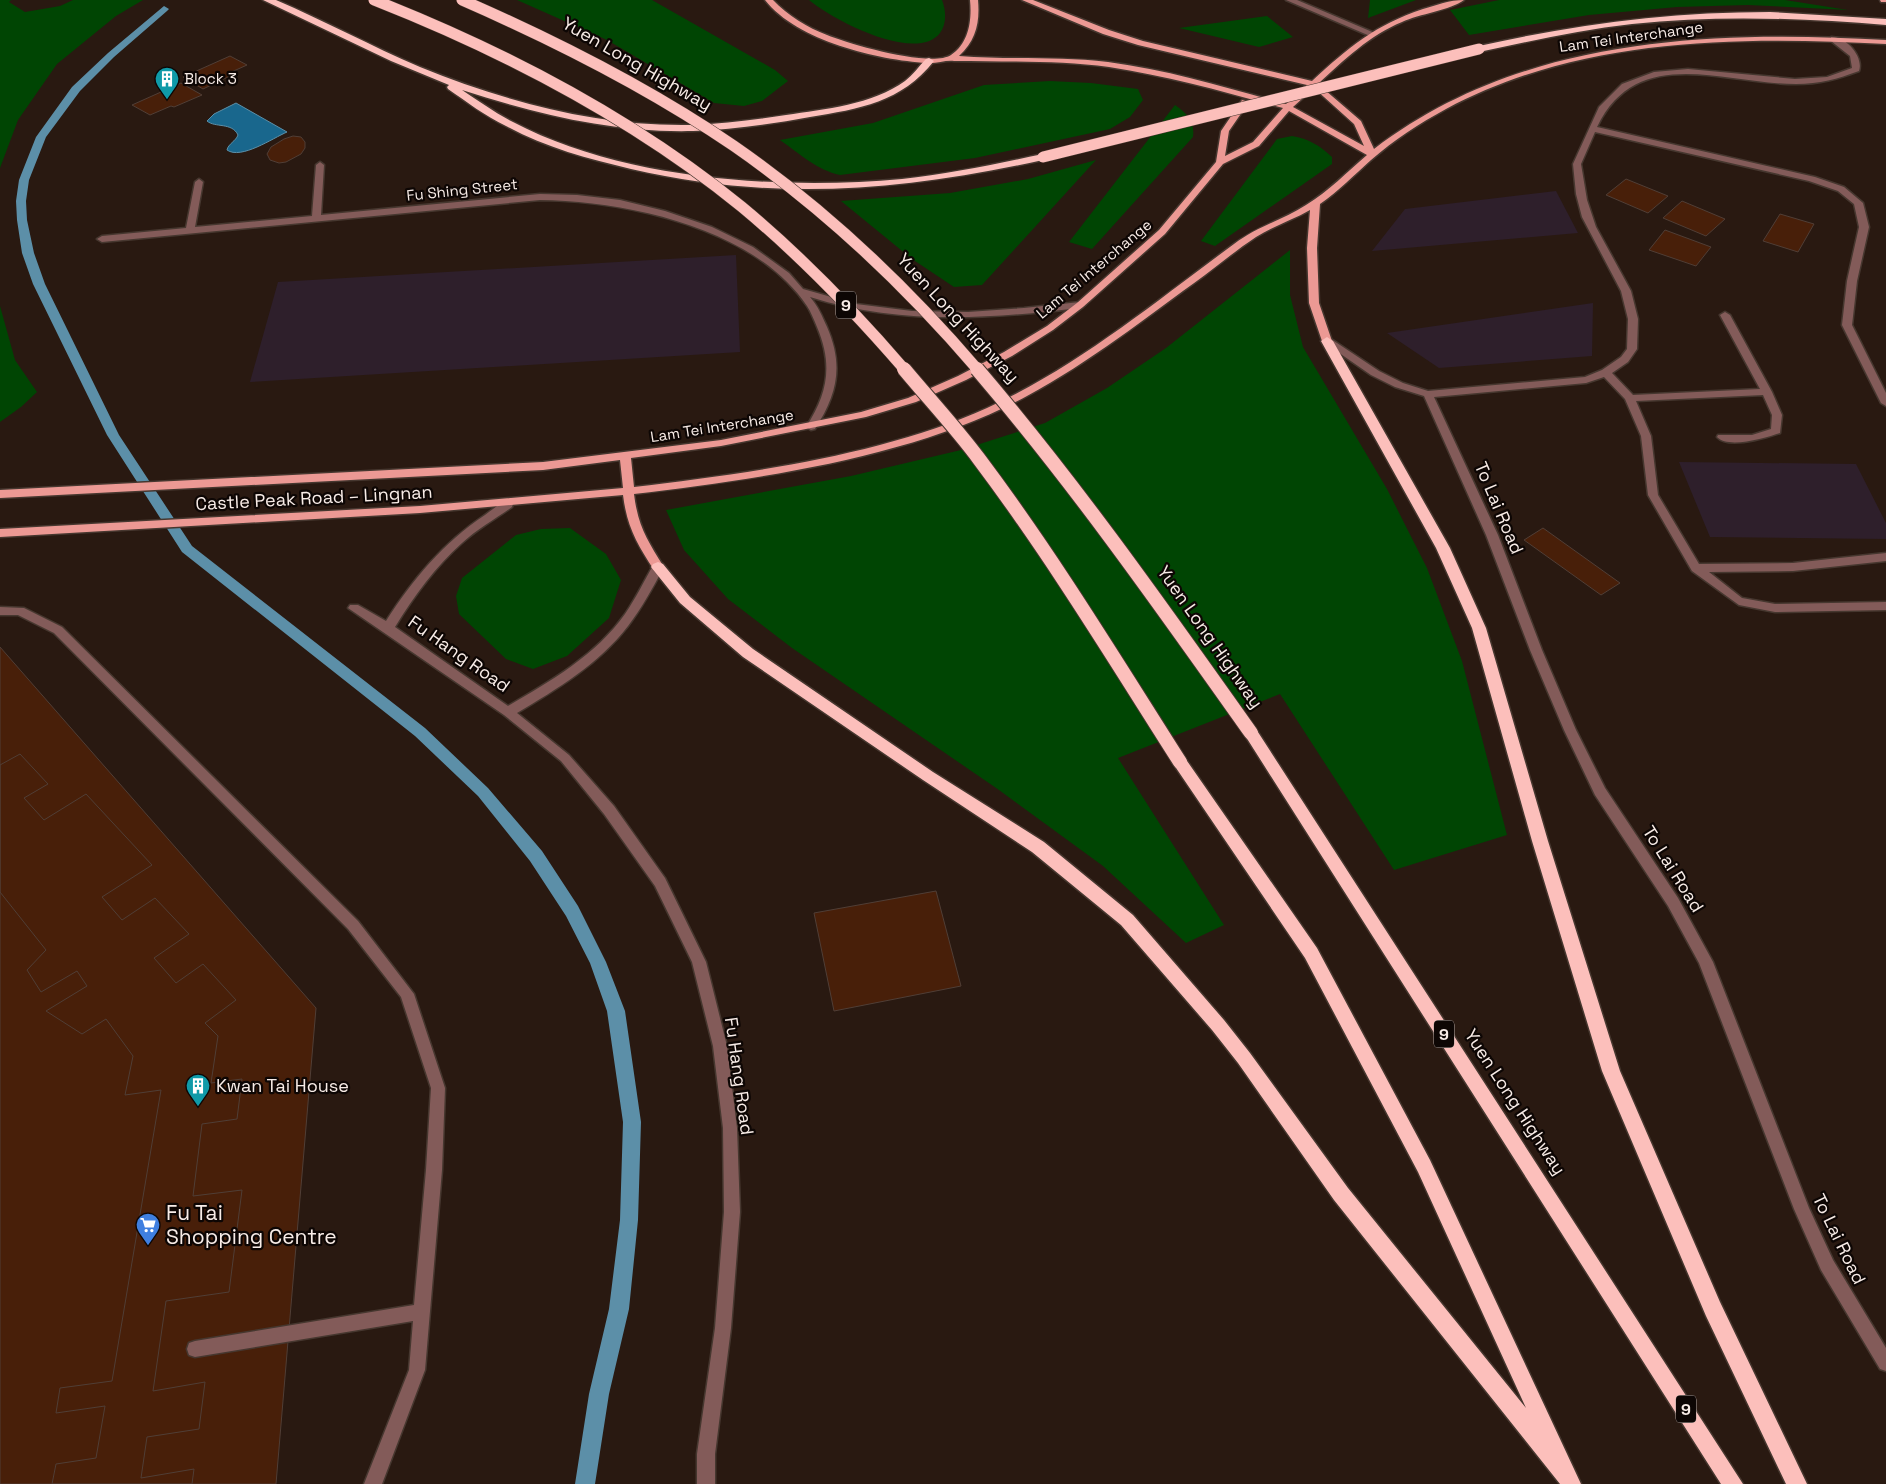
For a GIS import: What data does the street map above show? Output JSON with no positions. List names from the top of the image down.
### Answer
{
  "streets": {
    "highway": ["Yuen Long Highway", "9"],
    "main road": ["Lam Tei Interchange", "Castle Peak Road – Lingnan"],
    "street": ["Fu Shing Street", "To Lai Road", "Fu Hang Road"]
  },
  "crossings": [
    ["Lam Tei Interchange", "Fu Shing Street"],
    ["Lam Tei Interchange", "Castle Peak Road – Lingnan"],
    ["9", "Fu Hang Road"],
    ["Castle Peak Road – Lingnan", "Fu Hang Road"]
  ],
  "places": {
    "building": ["Block 3", "Kwan Tai House"],
    "supermarket": ["Fu Tai Shopping Centre"]
  }
}
